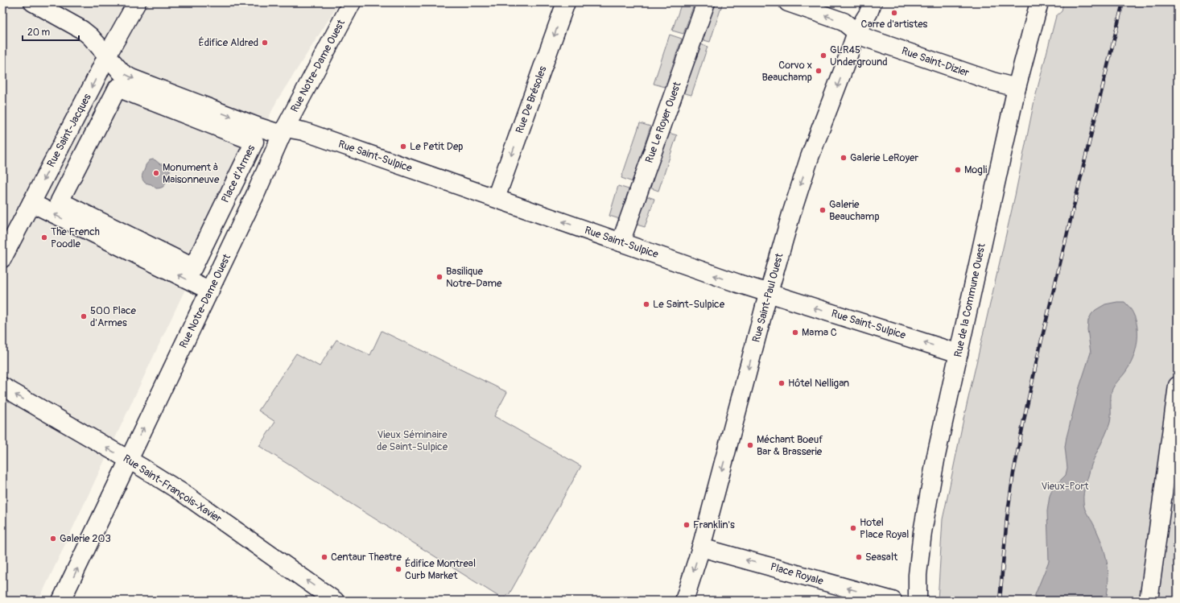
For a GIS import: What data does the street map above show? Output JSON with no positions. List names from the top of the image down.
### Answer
{
  "streets": {
    "street": [
      "Rue Saint-Dizier",
      "Rue Notre-Dame Ouest",
      "Rue De Brésoles",
      "Rue Le Royer Ouest",
      "Rue Saint-Jacques",
      "Rue Saint-Sulpice",
      "Place d'Armes",
      "Rue Saint-Paul Ouest",
      "Rue de la Commune Ouest",
      "Rue Saint-François-Xavier",
      "Place Royale"
    ]
  },
  "crossings": [
    ["Rue Saint-Dizier", "Rue Saint-Paul Ouest"],
    ["Rue Saint-Dizier", "Rue de la Commune Ouest"],
    ["Rue Notre-Dame Ouest", "Rue Saint-Sulpice"],
    ["Rue Notre-Dame Ouest", "Rue Saint-François-Xavier"],
    ["Rue De Brésoles", "Rue Saint-Sulpice"],
    ["Rue Le Royer Ouest", "Rue Saint-Sulpice"],
    ["Rue Saint-Sulpice", "Rue Saint-Paul Ouest"],
    ["Rue Saint-Sulpice", "Rue de la Commune Ouest"],
    ["Rue Saint-Paul Ouest", "Place Royale"]
  ],
  "one_way": [
    "Rue Notre-Dame Ouest",
    "Rue De Brésoles",
    "Rue Saint-Jacques",
    "Rue Saint-Sulpice",
    "Rue Saint-Paul Ouest",
    "Rue Saint-François-Xavier",
    "Place Royale"
  ],
  "parks": ["Vieux Séminaire de Saint-Sulpice", "Vieux-Port"],
  "places": [
    "Carre d'artistes",
    "Édifice Aldred",
    "GLR45 Underground",
    "Corvo x Beauchamp",
    "Le Petit Dep",
    "Galerie LeRoyer",
    "Mogli",
    "Monument à Maisonneuve",
    "Galerie Beauchamp",
    "The French Poodle",
    "Basilique Notre-Dame",
    "Le Saint-Sulpice",
    "500 Place d'Armes",
    "Mama C",
    "Hôtel Nelligan",
    "Méchant Boeuf Bar & Brasserie",
    "Franklin's",
    "Hotel Place Royal",
    "Galerie 203",
    "Centaur Theatre",
    "Seasalt",
    "Édifice Montreal Curb Market"
  ],
  "scale_bar": "20 m"
}
